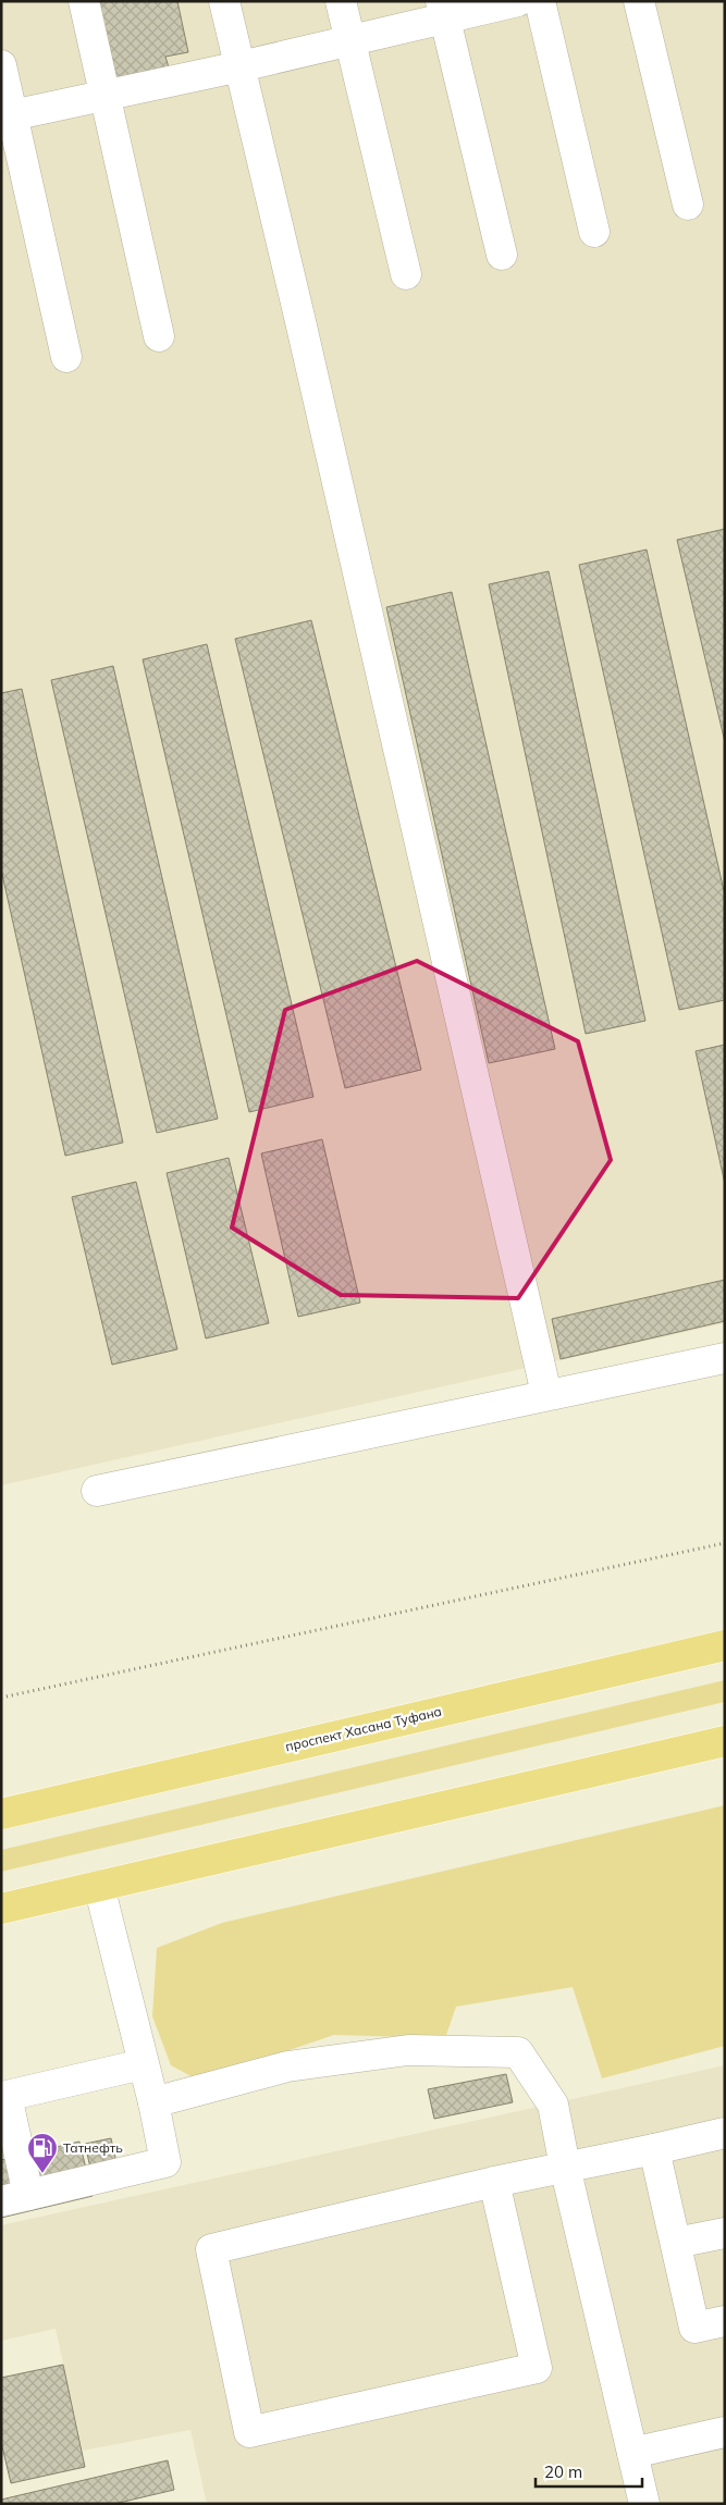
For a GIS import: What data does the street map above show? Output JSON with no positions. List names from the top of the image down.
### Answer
{
  "streets": {
    "main road": ["проспект Хасана Туфана"]
  },
  "places": {
    "fuel station": ["Татнефть"]
  },
  "scale_bar": "20 m"
}
